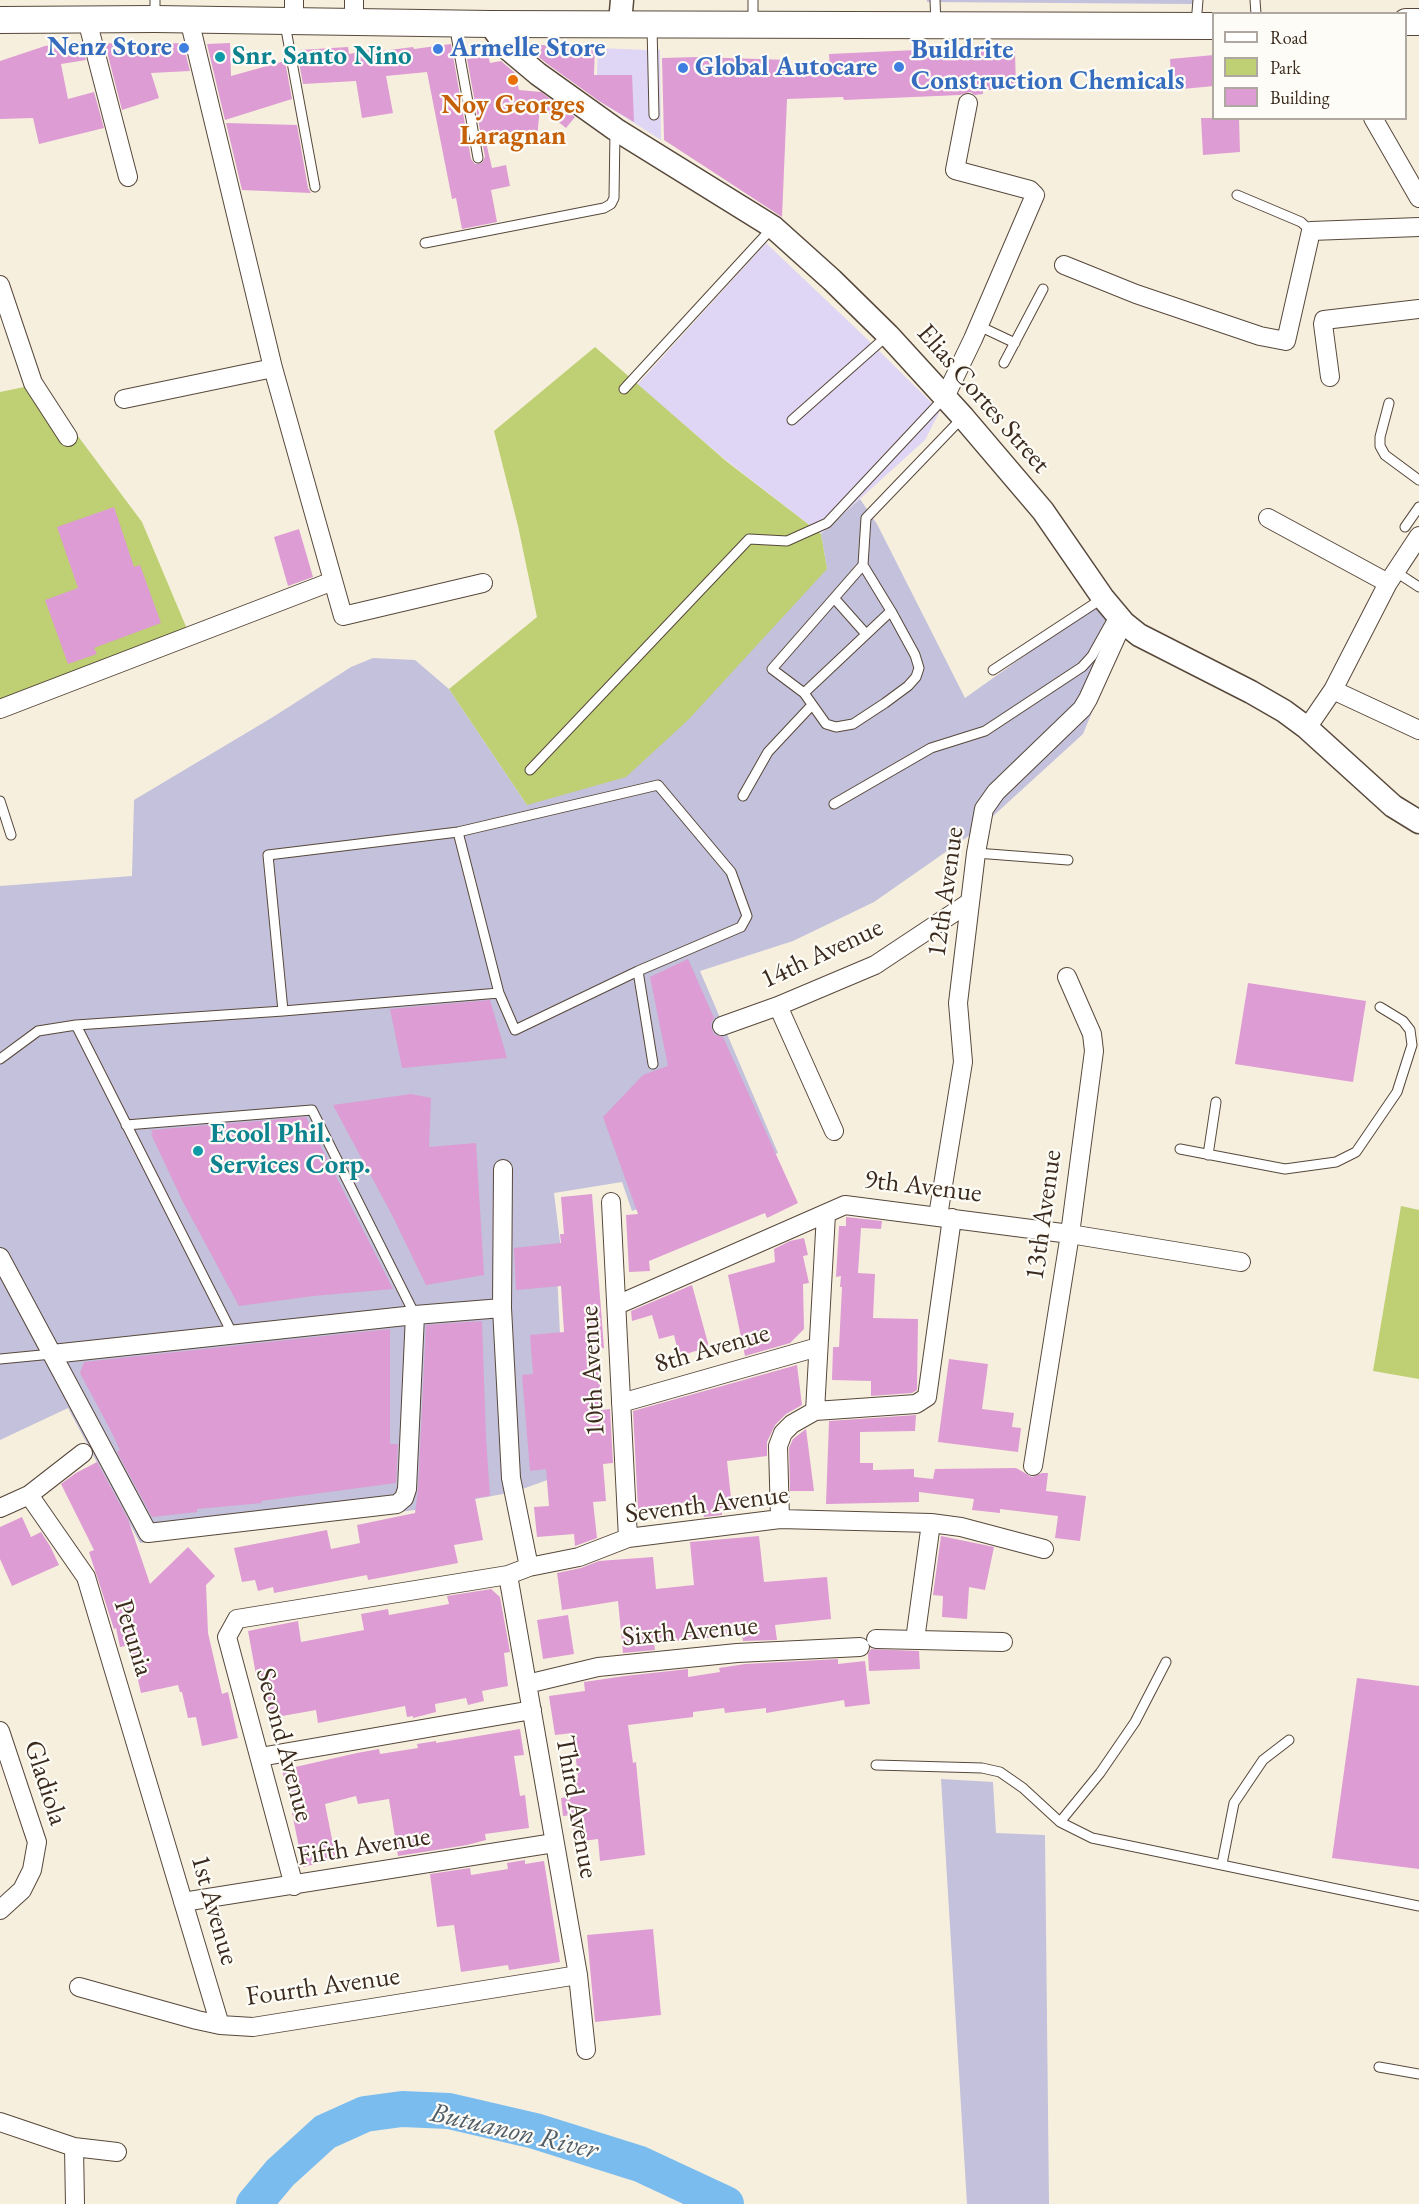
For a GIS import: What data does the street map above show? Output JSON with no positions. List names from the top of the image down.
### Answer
{
  "streets": {
    "street": [
      "Elias Cortes Street",
      "12th Avenue",
      "14th Avenue",
      "9th Avenue",
      "13th Avenue",
      "8th Avenue",
      "10th Avenue",
      "Seventh Avenue",
      "Sixth Avenue",
      "Petunia",
      "Second Avenue",
      "Gladiola",
      "Third Avenue",
      "Fifth Avenue",
      "1st Avenue",
      "Fourth Avenue"
    ]
  },
  "crossings": [
    ["Elias Cortes Street", "12th Avenue"],
    ["12th Avenue", "14th Avenue"],
    ["12th Avenue", "9th Avenue"],
    ["12th Avenue", "Seventh Avenue"],
    ["9th Avenue", "13th Avenue"],
    ["9th Avenue", "10th Avenue"],
    ["8th Avenue", "10th Avenue"],
    ["10th Avenue", "Seventh Avenue"],
    ["Seventh Avenue", "Second Avenue"],
    ["Seventh Avenue", "Third Avenue"],
    ["Sixth Avenue", "Third Avenue"],
    ["Petunia", "1st Avenue"],
    ["Second Avenue", "Fifth Avenue"],
    ["Third Avenue", "Fifth Avenue"],
    ["Third Avenue", "Fourth Avenue"],
    ["Fifth Avenue", "1st Avenue"],
    ["1st Avenue", "Fourth Avenue"]
  ],
  "water": ["Butuanon River"],
  "places": [
    "Nenz Store",
    "Armelle Store",
    "Snr. Santo Nino",
    "Buildrite Construction Chemicals",
    "Global Autocare",
    "Noy Georges Laragnan",
    "Ecool Phil. Services Corp."
  ],
  "legend": ["Road", "Park", "Building"]
}
